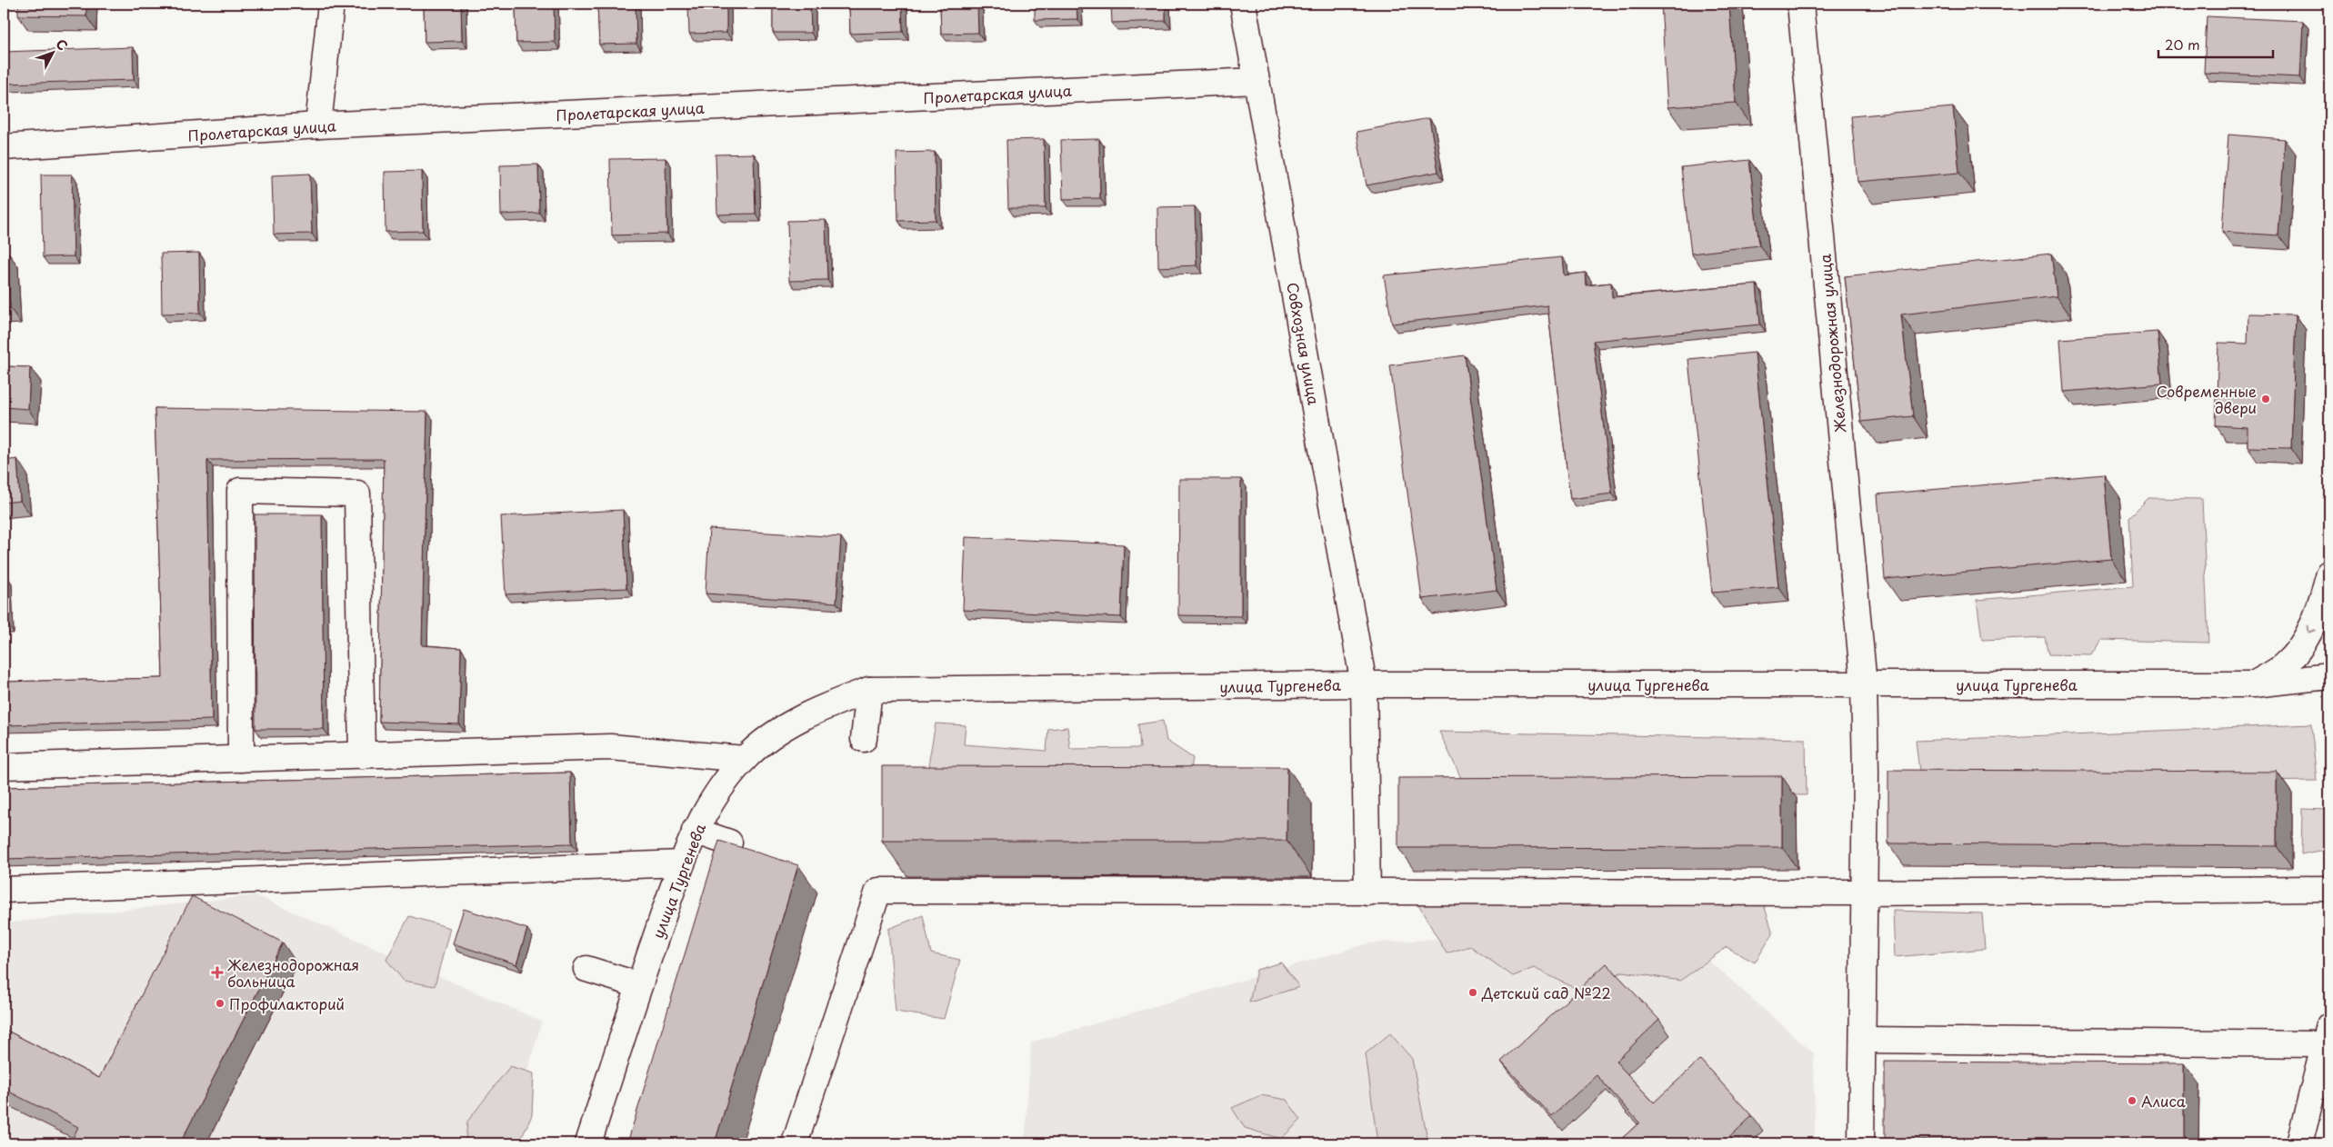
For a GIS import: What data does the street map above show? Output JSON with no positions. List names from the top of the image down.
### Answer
{
  "streets": {
    "street": [
      "Пролетарская улица",
      "Совхозная улица",
      "Железнодорожная улица",
      "улица Тургенева"
    ]
  },
  "crossings": [
    ["Пролетарская улица", "Совхозная улица"],
    ["Совхозная улица", "улица Тургенева"],
    ["Железнодорожная улица", "улица Тургенева"]
  ],
  "places": {
    "other": [
      "Современные двери",
      "Детский сад №22",
      "Профилакторий",
      "Алиса"
    ],
    "health": ["Железнодорожная больница"]
  },
  "scale_bar": "20 m",
  "north": "top right"
}
